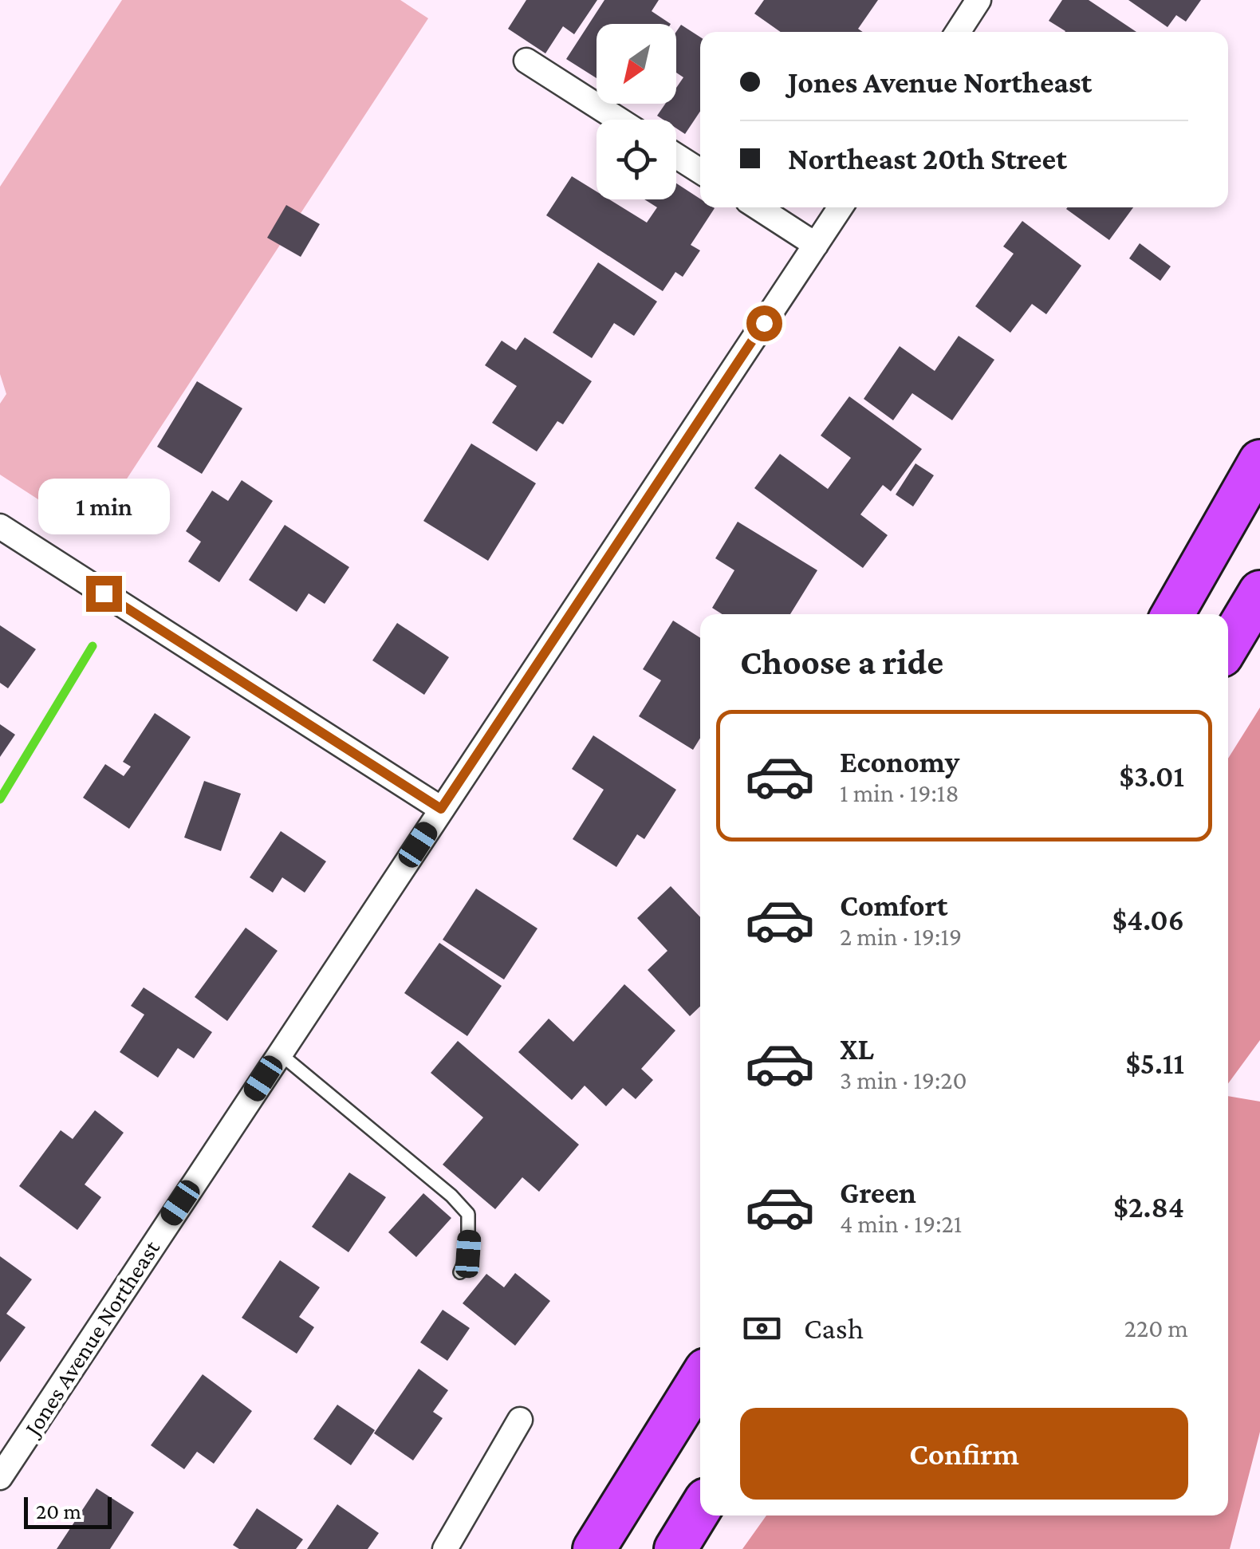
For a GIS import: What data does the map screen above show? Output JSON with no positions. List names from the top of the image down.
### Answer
{
  "streets": {
    "street": ["Jones Avenue Northeast"]
  },
  "scale_bar": "20 m",
  "north": "bottom left",
  "page": {
    "banner": ["Jones Avenue Northeast", "Northeast 20th Street"],
    "bubble": "1 min",
    "heading": "Choose a ride",
    "list": [
      {
        "name": "Economy",
        "note": "1 min · 19:18",
        "value": "$3.01"
      },
      {
        "name": "Comfort",
        "note": "2 min · 19:19",
        "value": "$4.06"
      },
      {
        "name": "XL",
        "note": "3 min · 19:20",
        "value": "$5.11"
      },
      {
        "name": "Green",
        "note": "4 min · 19:21",
        "value": "$2.84"
      }
    ],
    "pay": ["Cash", "220 m"],
    "buttons": "Confirm",
    "scale": "20 m"
  }
}
